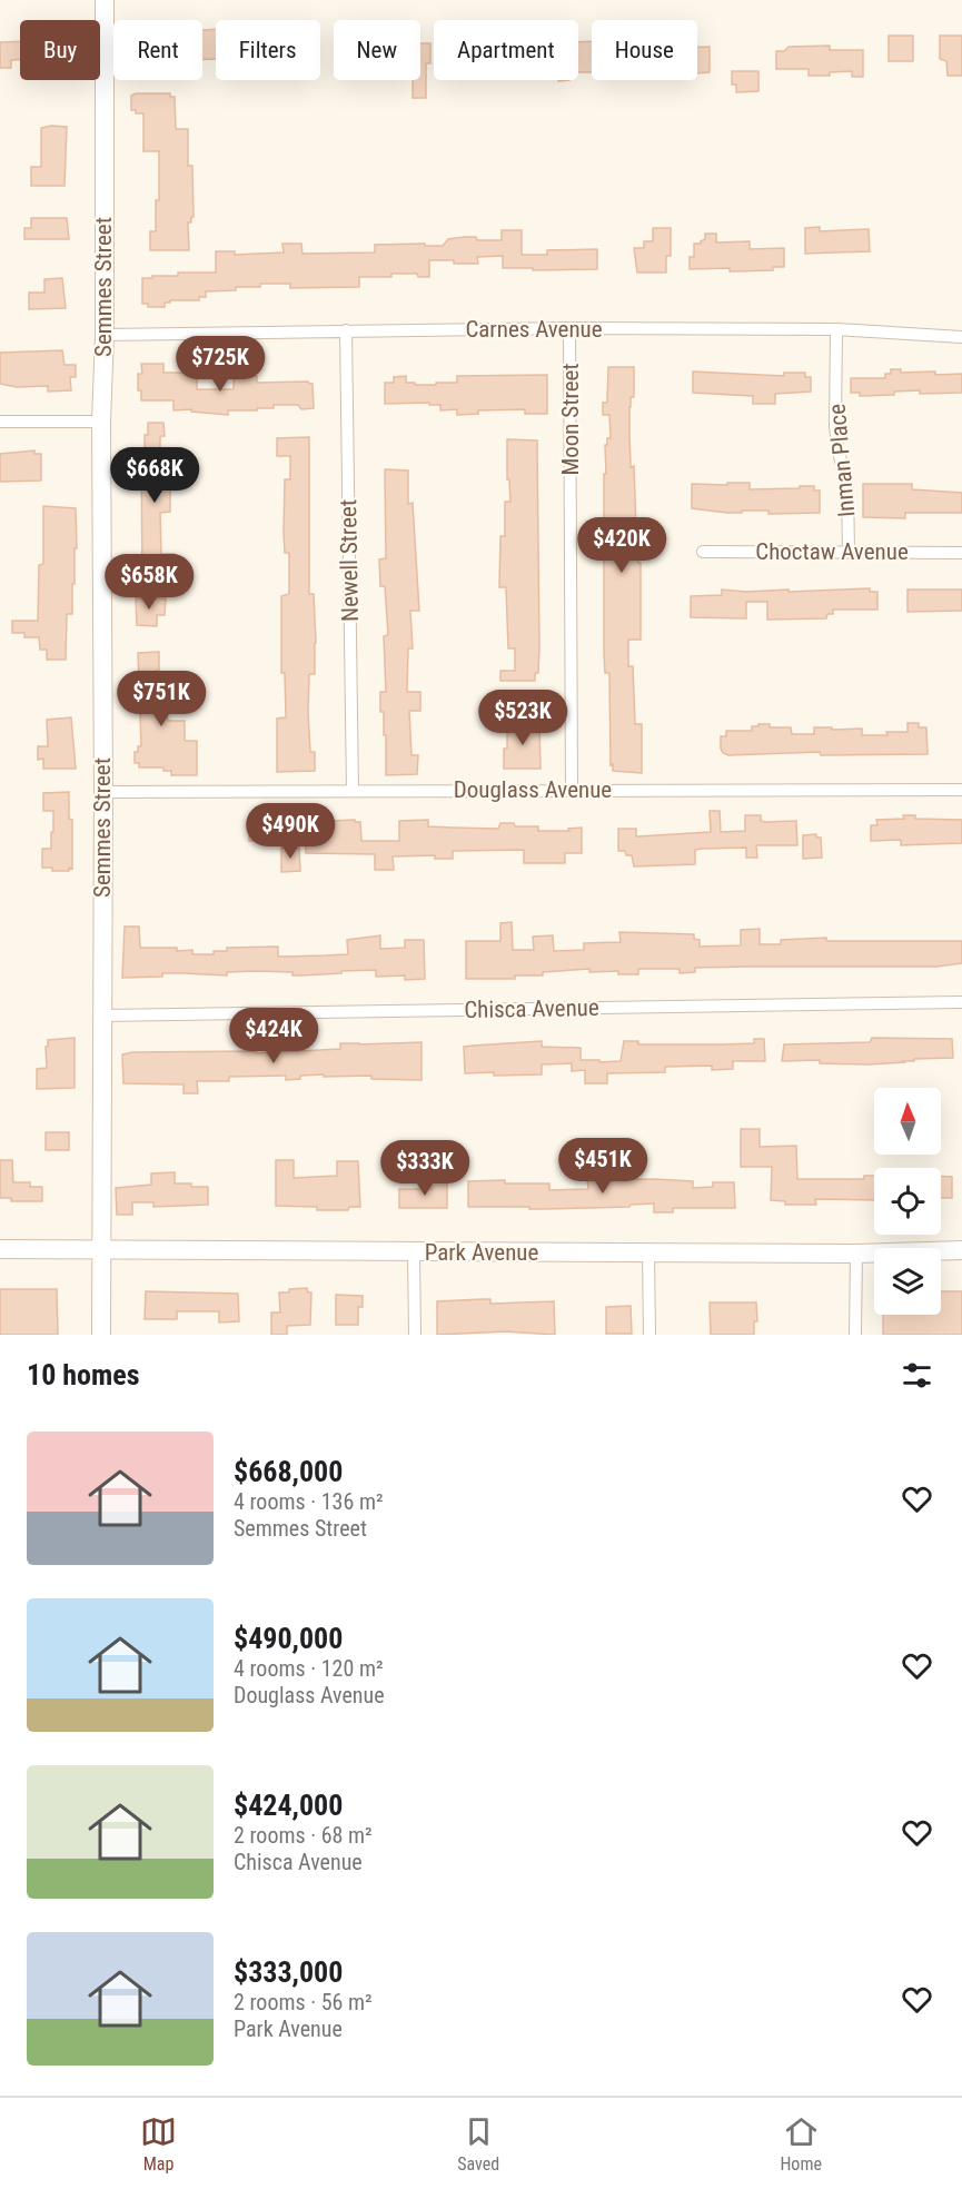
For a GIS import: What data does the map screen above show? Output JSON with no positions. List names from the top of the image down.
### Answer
{
  "streets": {
    "main road": ["Semmes Street", "Park Avenue"],
    "street": [
      "Carnes Avenue",
      "Moon Street",
      "Inman Place",
      "Choctaw Avenue",
      "Newell Street",
      "Douglass Avenue",
      "Chisca Avenue"
    ]
  },
  "crossings": [
    ["Semmes Street", "Carnes Avenue"],
    ["Semmes Street", "Douglass Avenue"],
    ["Semmes Street", "Chisca Avenue"],
    ["Semmes Street", "Park Avenue"],
    ["Carnes Avenue", "Moon Street"],
    ["Carnes Avenue", "Inman Place"],
    ["Carnes Avenue", "Newell Street"],
    ["Moon Street", "Douglass Avenue"],
    ["Inman Place", "Choctaw Avenue"],
    ["Newell Street", "Douglass Avenue"]
  ],
  "north": "top",
  "page": {
    "chip": [
      "Buy",
      "Rent",
      "Filters",
      "New",
      "Apartment",
      "House"
    ],
    "price": [
      "$725K",
      "$668K",
      "$420K",
      "$658K",
      "$751K",
      "$523K",
      "$490K",
      "$424K",
      "$451K",
      "$333K"
    ],
    "heading": "10 homes",
    "list": [
      {
        "name": "$668,000",
        "note": "4 rooms · 136 m² · Semmes Street"
      },
      {
        "name": "$490,000",
        "note": "4 rooms · 120 m² · Douglass Avenue"
      },
      {
        "name": "$424,000",
        "note": "2 rooms · 68 m² · Chisca Avenue"
      },
      {
        "name": "$333,000",
        "note": "2 rooms · 56 m² · Park Avenue"
      }
    ],
    "tabs": ["Map", "Saved", "Home"]
  }
}
